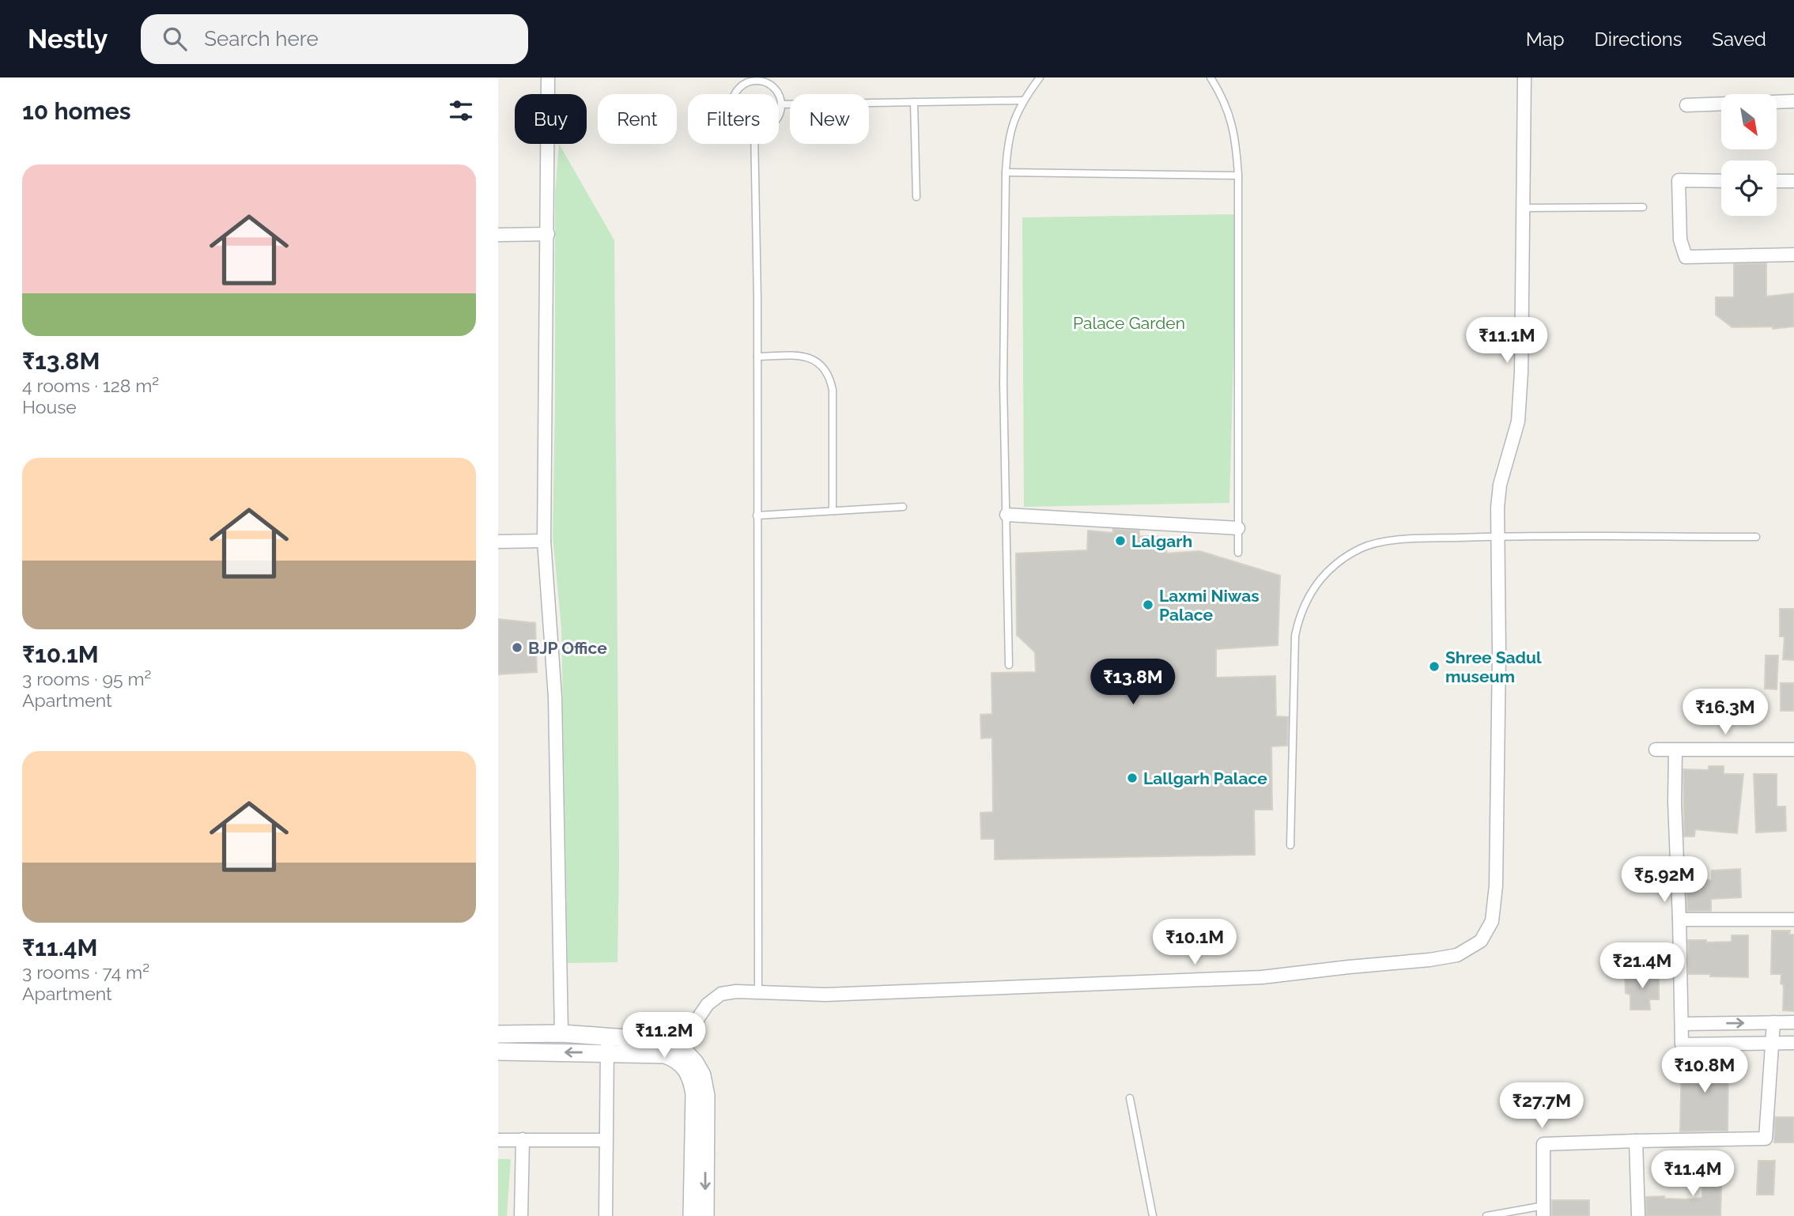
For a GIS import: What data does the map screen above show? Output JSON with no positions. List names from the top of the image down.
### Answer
{
  "parks": ["Palace Garden"],
  "places": [
    "Lalgarh",
    "Laxmi Niwas Palace",
    "BJP Office",
    "Shree Sadul museum",
    "Lallgarh Palace"
  ],
  "north": "bottom right",
  "page": {
    "header": "Nestly",
    "search": "Search here",
    "nav": ["Map", "Directions", "Saved"],
    "heading": "10 homes",
    "chip": [
      "Buy",
      "Rent",
      "Filters",
      "New"
    ],
    "list": [
      {
        "name": "₹13.8M",
        "note": "4 rooms · 128 m² · House"
      },
      {
        "name": "₹10.1M",
        "note": "3 rooms · 95 m² · Apartment"
      },
      {
        "name": "₹11.4M",
        "note": "3 rooms · 74 m² · Apartment"
      }
    ],
    "price": [
      "₹11.1M",
      "₹13.8M",
      "₹16.3M",
      "₹5.92M",
      "₹10.1M",
      "₹21.4M",
      "₹11.2M",
      "₹10.8M",
      "₹27.7M",
      "₹11.4M"
    ]
  }
}
